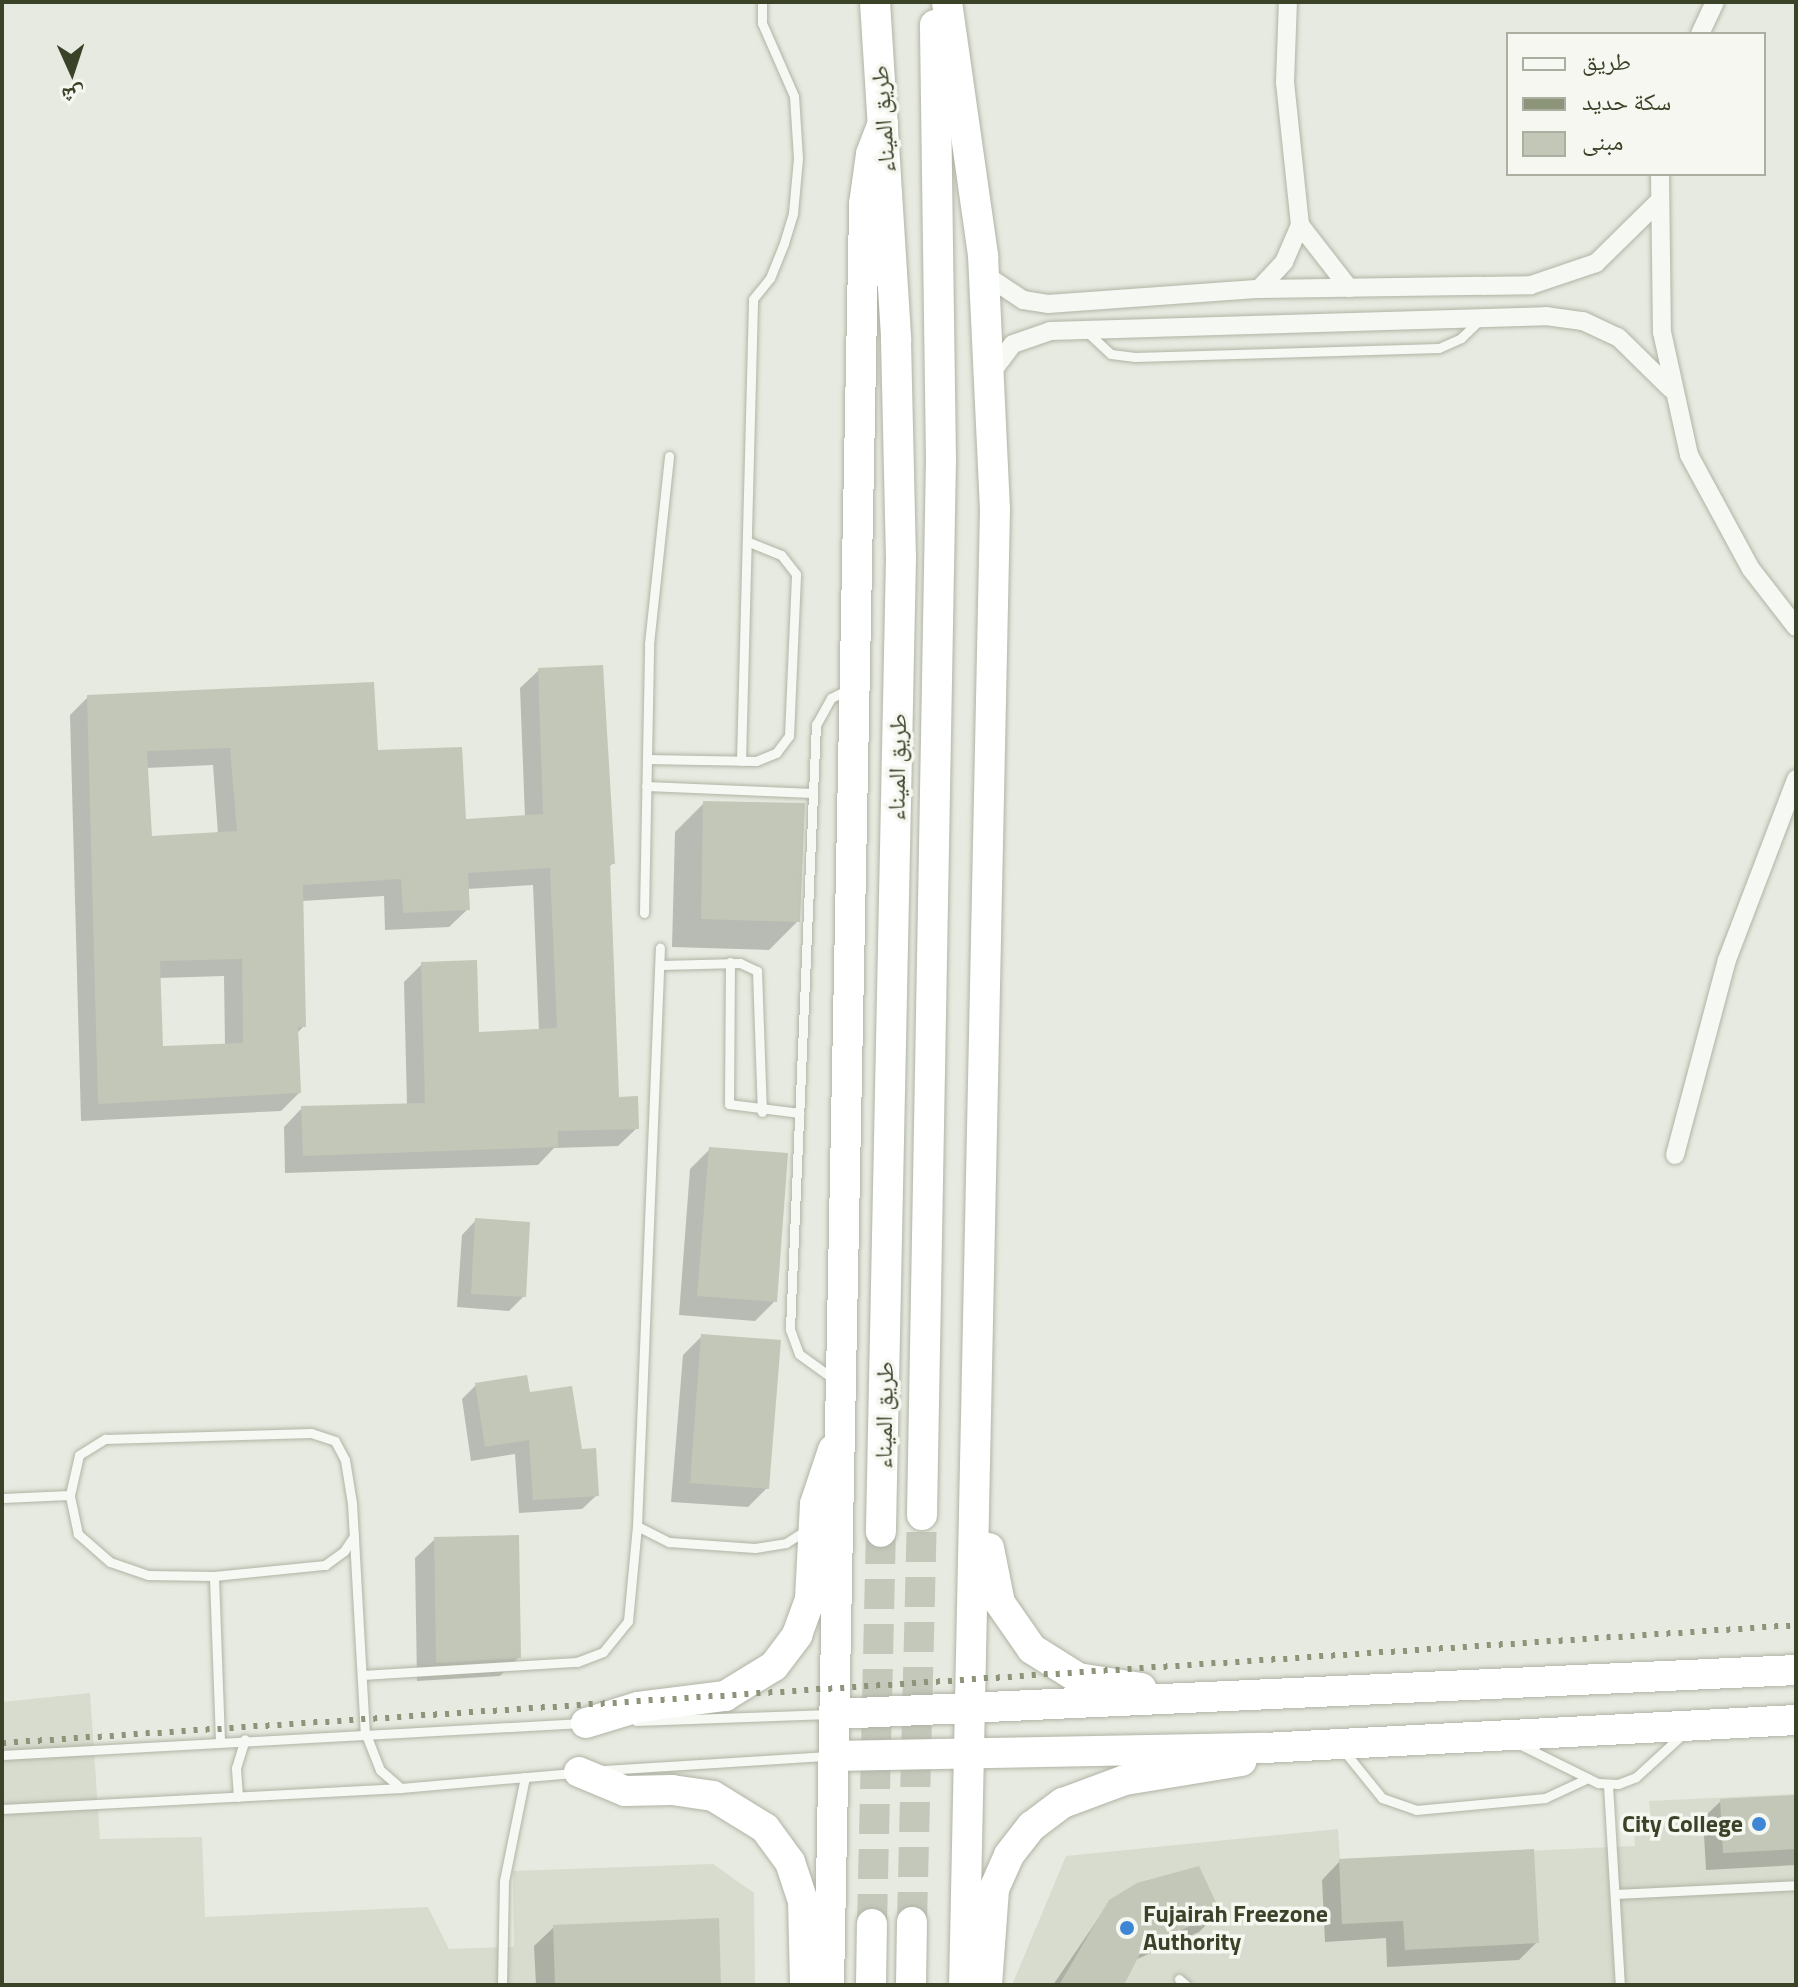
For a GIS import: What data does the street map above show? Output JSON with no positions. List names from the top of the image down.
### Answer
{
  "streets": {
    "highway": ["طريق الميناء"]
  },
  "places": ["City College", "Fujairah Freezone Authority"],
  "legend": ["طريق", "سكة حديد", "مبنى"],
  "north": "bottom"
}
